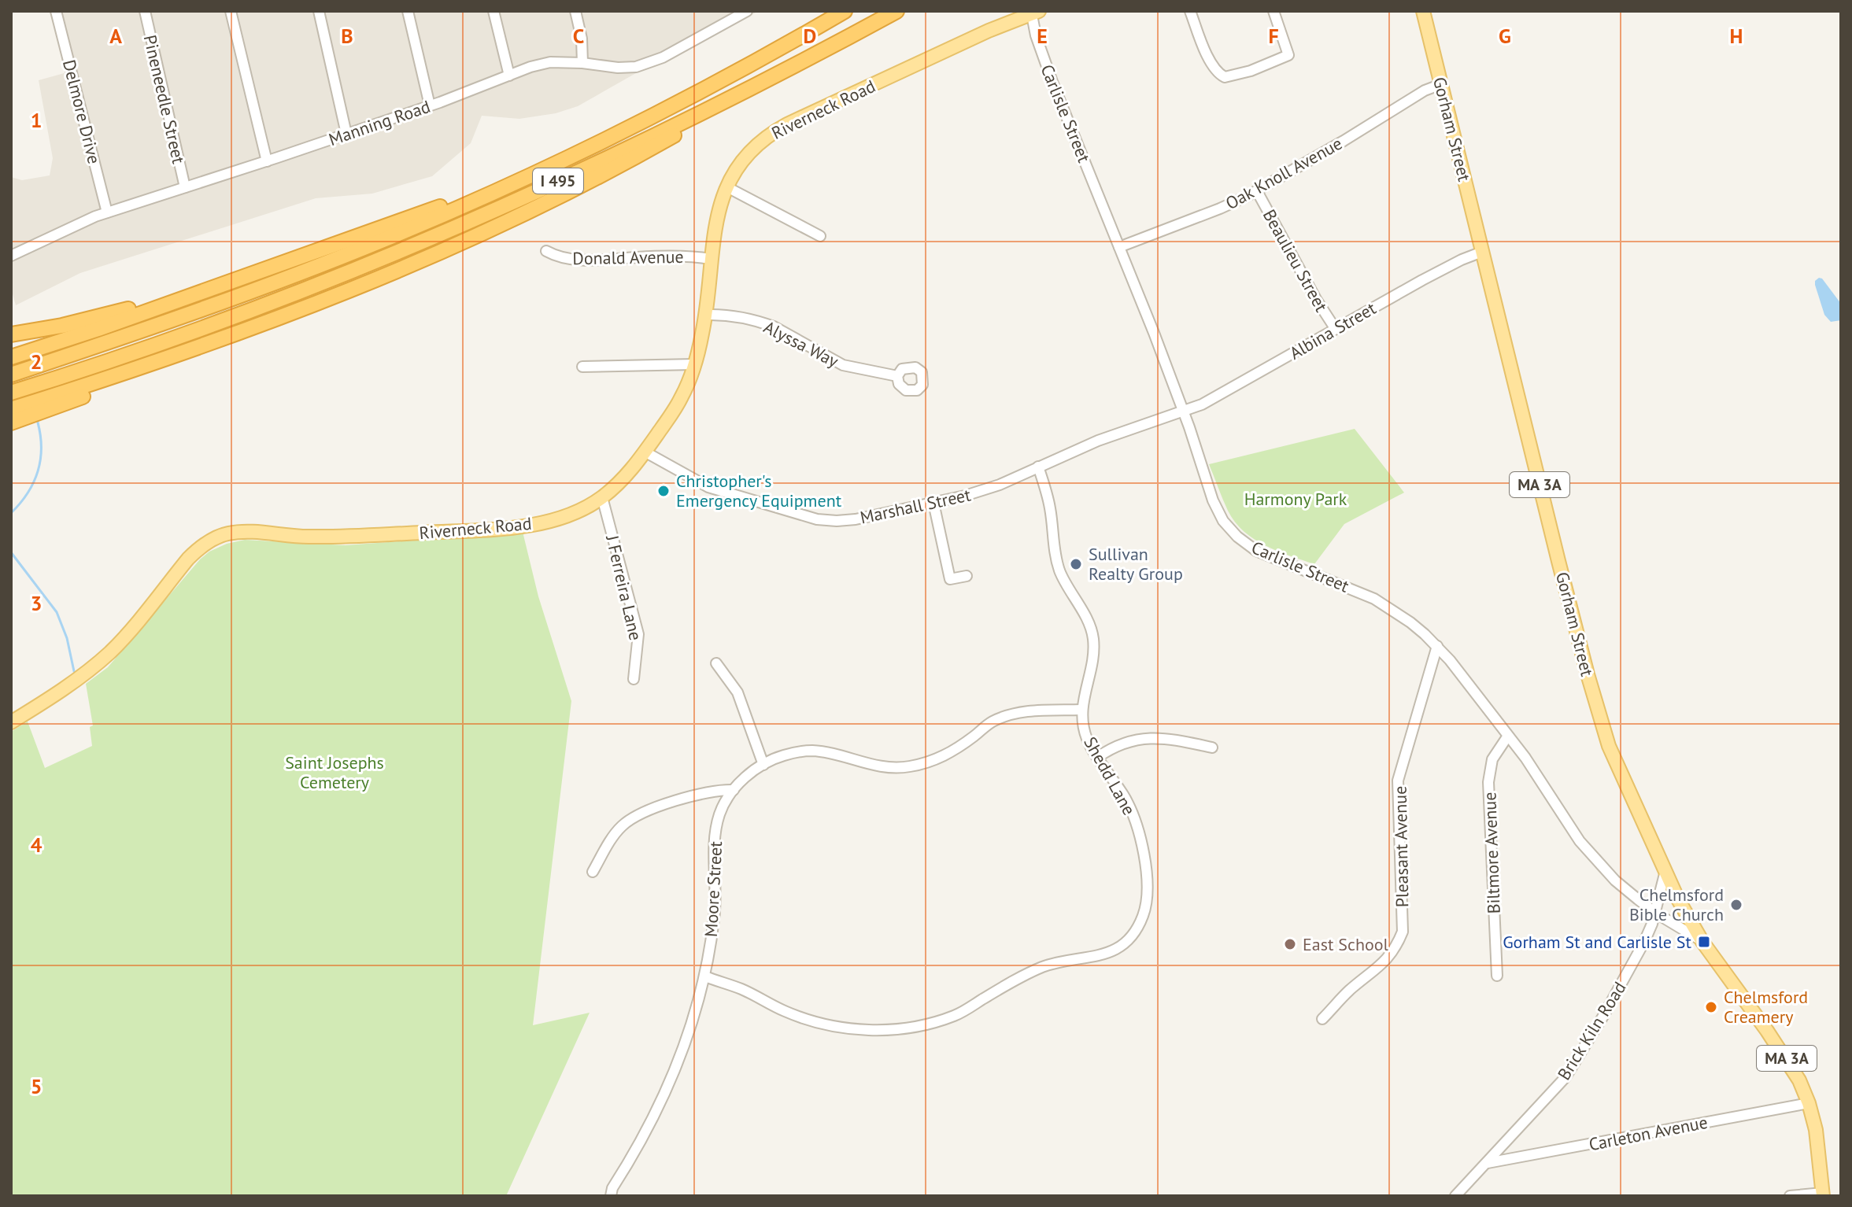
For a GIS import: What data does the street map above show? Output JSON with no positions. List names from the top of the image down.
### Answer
{
  "streets": {
    "highway": ["I 495"],
    "main road": ["Riverneck Road", "Gorham Street", "MA 3A"],
    "street": [
      "Pineneedle Street",
      "Delmore Drive",
      "Carlisle Street",
      "Manning Road",
      "Oak Knoll Avenue",
      "Donald Avenue",
      "Beaulieu Street",
      "Albina Street",
      "Alyssa Way",
      "Marshall Street",
      "J Ferreira Lane",
      "Shedd Lane",
      "Pleasant Avenue",
      "Biltmore Avenue",
      "Moore Street",
      "Brick Kiln Road",
      "Carleton Avenue"
    ]
  },
  "crossings": [
    ["Pineneedle Street", "Manning Road"],
    ["Riverneck Road", "Carlisle Street"],
    ["Riverneck Road", "Donald Avenue"],
    ["Riverneck Road", "Alyssa Way"],
    ["Riverneck Road", "Marshall Street"],
    ["Riverneck Road", "J Ferreira Lane"],
    ["Delmore Drive", "Manning Road"],
    ["Carlisle Street", "Gorham Street"],
    ["Carlisle Street", "Oak Knoll Avenue"],
    ["Carlisle Street", "Albina Street"],
    ["Carlisle Street", "Marshall Street"],
    ["Carlisle Street", "Pleasant Avenue"],
    ["Carlisle Street", "Biltmore Avenue"],
    ["Carlisle Street", "Brick Kiln Road"],
    ["Gorham Street", "Oak Knoll Avenue"],
    ["Gorham Street", "Albina Street"],
    ["Gorham Street", "Brick Kiln Road"],
    ["Gorham Street", "Carleton Avenue"],
    ["Oak Knoll Avenue", "Beaulieu Street"],
    ["Beaulieu Street", "Albina Street"],
    ["Albina Street", "Marshall Street"],
    ["Marshall Street", "Shedd Lane"],
    ["Shedd Lane", "Moore Street"],
    ["Brick Kiln Road", "Carleton Avenue"]
  ],
  "parks": ["Harmony Park", "Saint Josephs Cemetery"],
  "places": {
    "other": [
      "Christopher's Emergency Equipment",
      "Sullivan Realty Group",
      "Chelmsford Bible Church",
      "East School",
      "Chelmsford Creamery"
    ],
    "transit": ["Gorham St and Carlisle St"]
  },
  "grid": {
    "columns": [
      "A",
      "B",
      "C",
      "D",
      "E",
      "F",
      "G",
      "H"
    ],
    "rows": [
      "1",
      "2",
      "3",
      "4",
      "5"
    ]
  }
}
